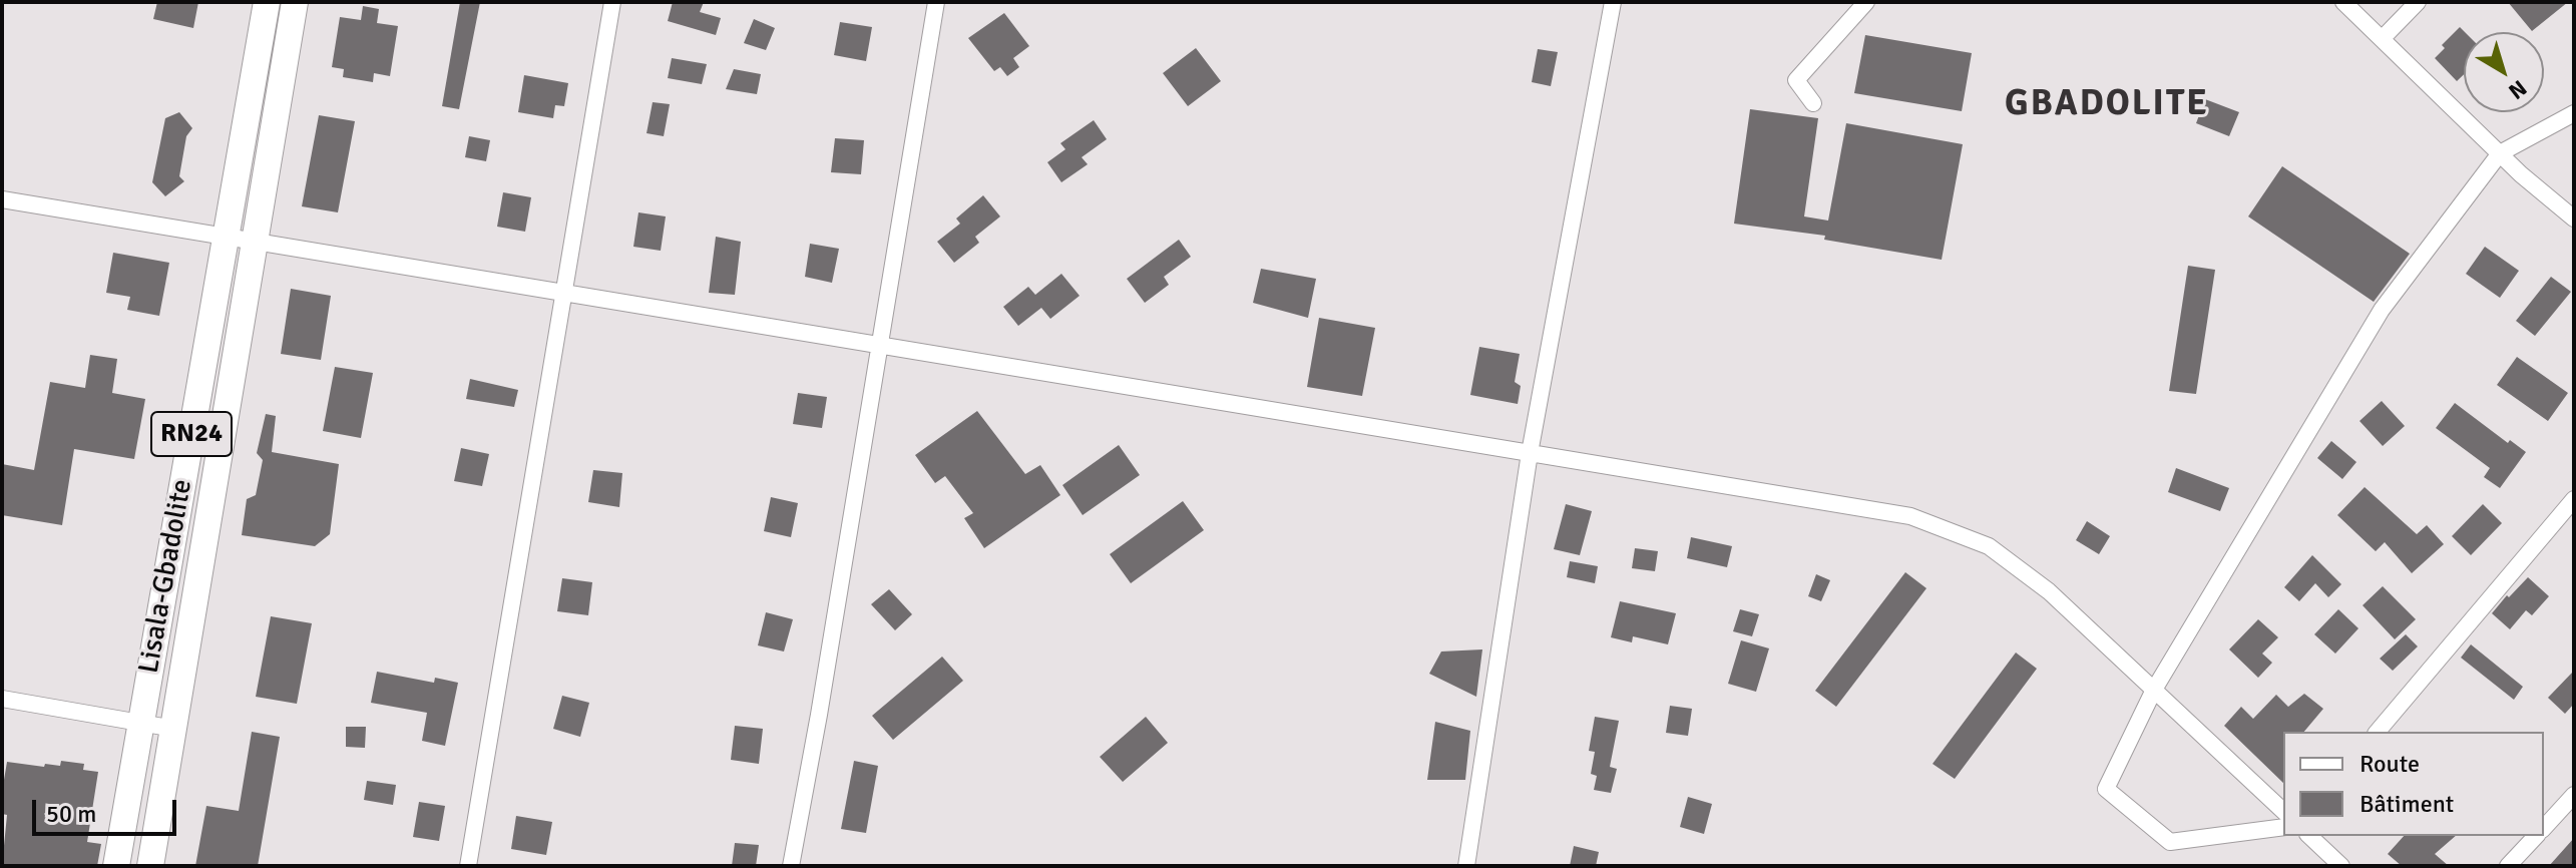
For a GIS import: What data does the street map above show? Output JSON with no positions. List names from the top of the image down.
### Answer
{
  "streets": {
    "main road": ["RN24", "Lisala-Gbadolite"]
  },
  "districts": ["GBADOLITE"],
  "legend": ["Route", "Bâtiment"],
  "scale_bar": "50 m",
  "north": "bottom right"
}
